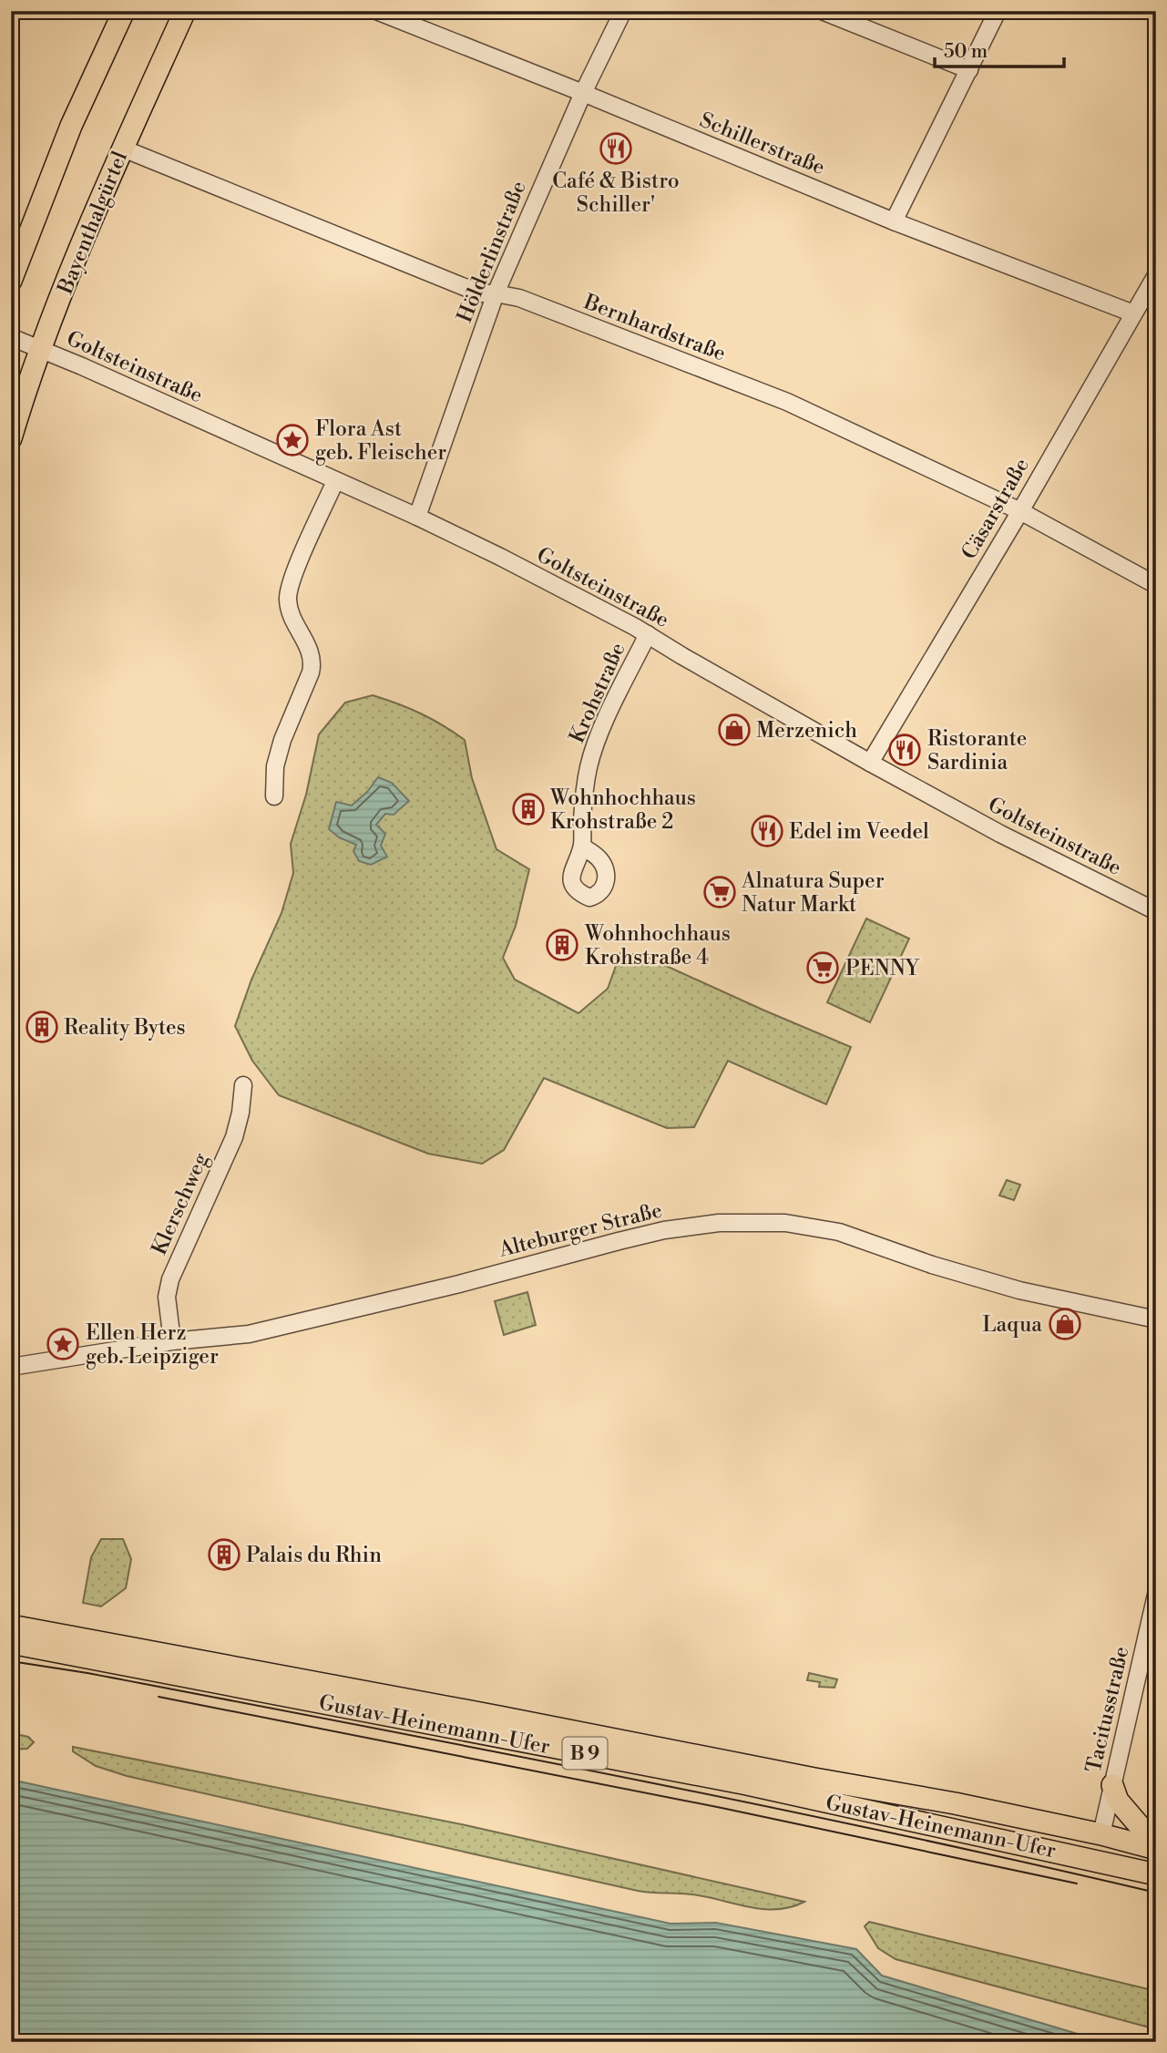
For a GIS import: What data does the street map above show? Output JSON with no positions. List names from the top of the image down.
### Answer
{
  "streets": {
    "main road": ["Bayenthalgürtel", "Gustav-Heinemann-Ufer", "B 9"],
    "street": [
      "Schillerstraße",
      "Hölderlinstraße",
      "Bernhardstraße",
      "Goltsteinstraße",
      "Cäsarstraße",
      "Krohstraße",
      "Klerschweg",
      "Alteburger Straße",
      "Tacitusstraße"
    ]
  },
  "crossings": [
    ["Schillerstraße", "Hölderlinstraße"],
    ["Schillerstraße", "Cäsarstraße"],
    ["Bayenthalgürtel", "Bernhardstraße"],
    ["Bayenthalgürtel", "Goltsteinstraße"],
    ["Hölderlinstraße", "Bernhardstraße"],
    ["Hölderlinstraße", "Goltsteinstraße"],
    ["Bernhardstraße", "Cäsarstraße"],
    ["Goltsteinstraße", "Cäsarstraße"],
    ["Goltsteinstraße", "Krohstraße"],
    ["Klerschweg", "Alteburger Straße"],
    ["Tacitusstraße", "Gustav-Heinemann-Ufer"]
  ],
  "places": {
    "restaurant": ["Café & Bistro Schiller'", "Ristorante Sardinia", "Edel im Veedel"],
    "place": ["Flora Ast geb. Fleischer", "Ellen Herz geb. Leipziger"],
    "shop": ["Merzenich", "Laqua"],
    "building": [
      "Wohnhochhaus Krohstraße 2",
      "Wohnhochhaus Krohstraße 4",
      "Reality Bytes",
      "Palais du Rhin"
    ],
    "supermarket": ["Alnatura Super Natur Markt", "PENNY"]
  },
  "scale_bar": "50 m"
}
